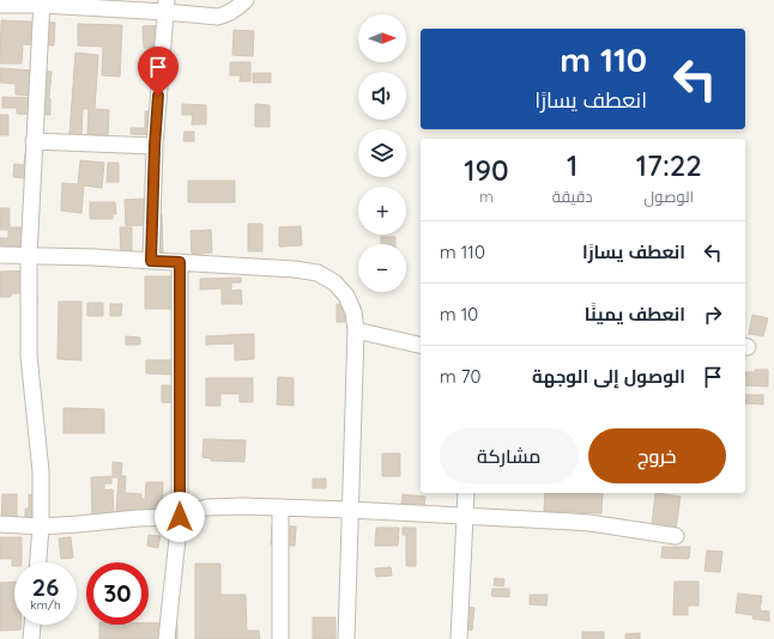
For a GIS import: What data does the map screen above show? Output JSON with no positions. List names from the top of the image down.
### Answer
{
  "north": "right",
  "page": {
    "map_buttons": ["+", "−"],
    "turn": ["110 m", "انعطف يسارًا"],
    "eta": [
      "17:22",
      "الوصول",
      "1",
      "دقيقة",
      "190",
      "m"
    ],
    "list": [
      {
        "name": "انعطف يسارًا",
        "value": "110 m"
      },
      {
        "name": "انعطف يمينًا",
        "value": "10 m"
      },
      {
        "name": "الوصول إلى الوجهة",
        "value": "70 m"
      }
    ],
    "buttons": ["خروج", "مشاركة"],
    "speed": "26 km/h",
    "limit": "30"
  }
}
